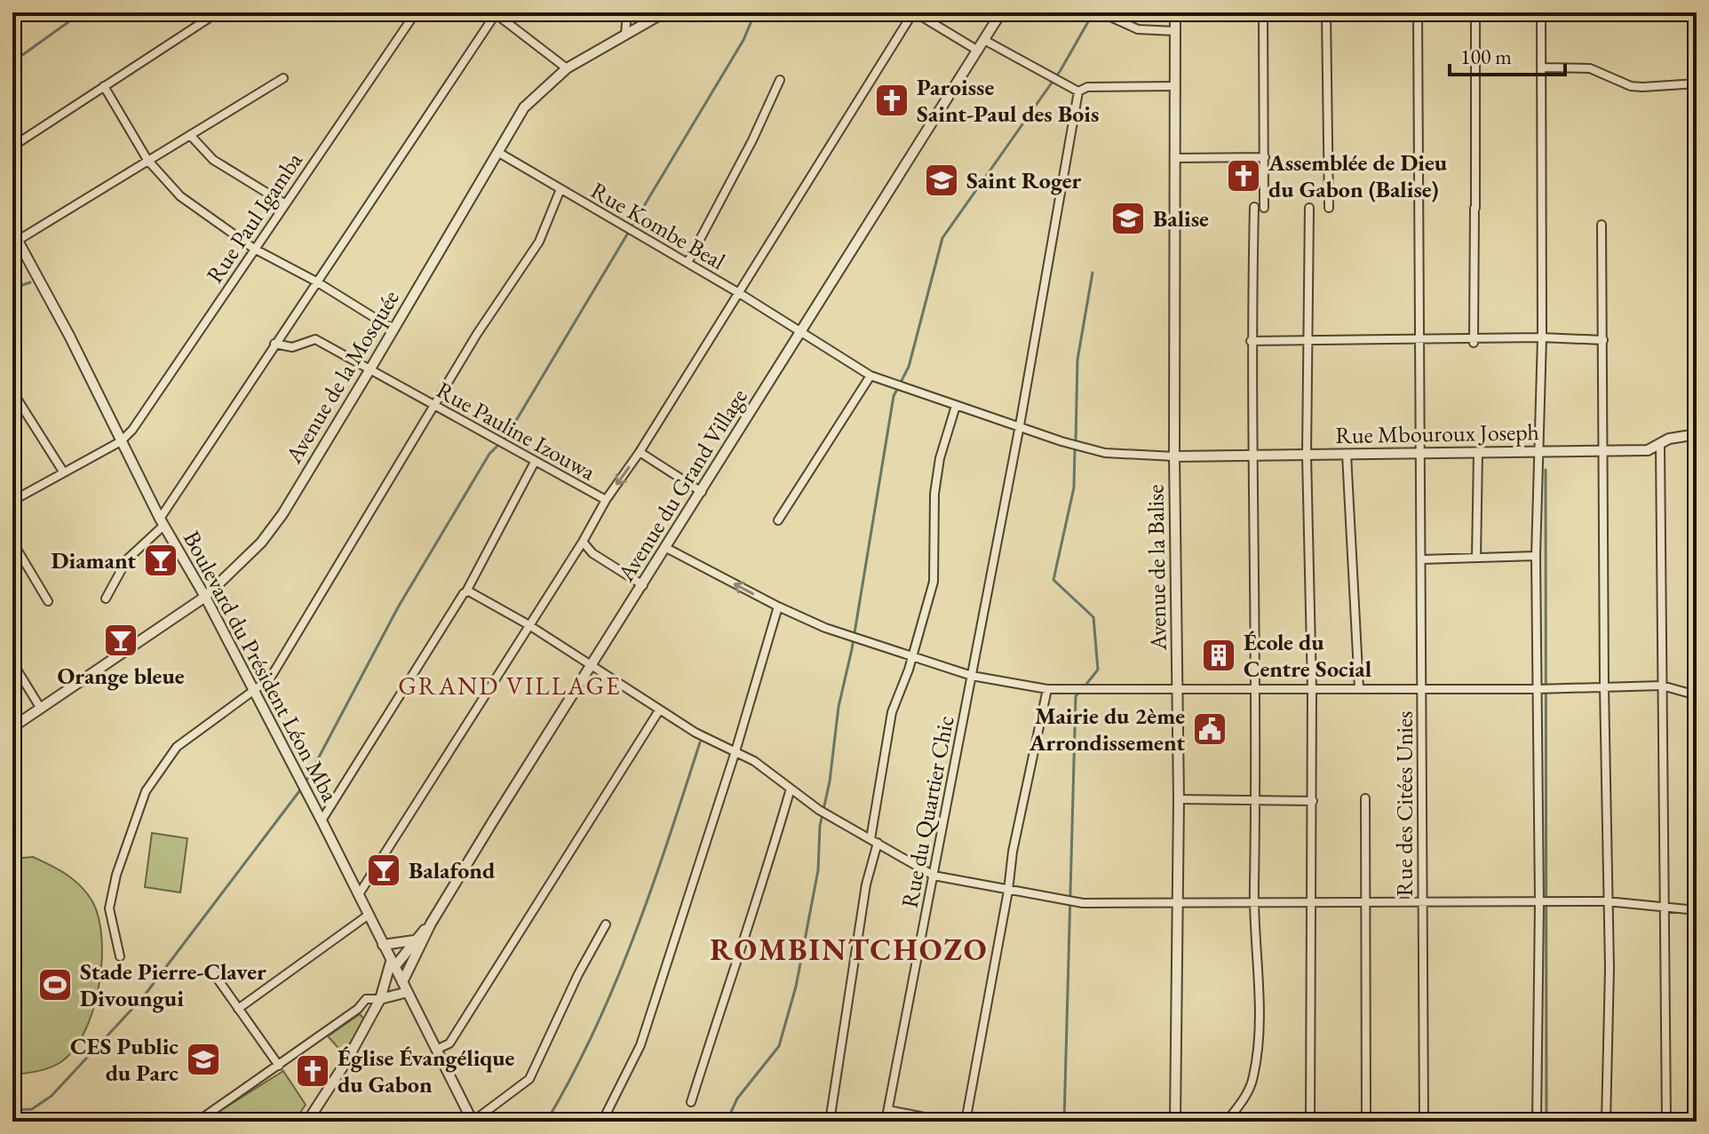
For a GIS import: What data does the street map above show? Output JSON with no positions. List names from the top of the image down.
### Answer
{
  "streets": {
    "street": [
      "Rue Paul Igamba",
      "Rue Kombe Beal",
      "Avenue de la Mosquée",
      "Rue Pauline Izouwa",
      "Rue Mbouroux Joseph",
      "Avenue du Grand Village",
      "Avenue de la Balise",
      "Boulevard du Président Léon Mba",
      "Rue des Citées Unies",
      "Rue du Quartier Chic"
    ]
  },
  "crossings": [
    ["Rue Paul Igamba", "Boulevard du Président Léon Mba"],
    ["Rue Kombe Beal", "Avenue de la Mosquée"],
    ["Rue Kombe Beal", "Rue Pauline Izouwa"],
    ["Rue Kombe Beal", "Rue Mbouroux Joseph"],
    ["Rue Kombe Beal", "Avenue du Grand Village"],
    ["Rue Kombe Beal", "Avenue de la Balise"],
    ["Rue Kombe Beal", "Rue du Quartier Chic"],
    ["Avenue de la Mosquée", "Rue Pauline Izouwa"],
    ["Avenue de la Mosquée", "Boulevard du Président Léon Mba"],
    ["Rue Mbouroux Joseph", "Avenue de la Balise"],
    ["Avenue du Grand Village", "Boulevard du Président Léon Mba"],
    ["Avenue de la Balise", "Rue des Citées Unies"],
    ["Rue des Citées Unies", "Rue du Quartier Chic"]
  ],
  "districts": ["GRAND VILLAGE", "ROMBINTCHOZO"],
  "places": {
    "church": ["Paroisse Saint-Paul des Bois", "Assemblée de Dieu du Gabon (Balise)", "Église Évangélique du Gabon"],
    "school or university": ["Saint Roger", "Balise", "CES Public du Parc"],
    "bar": ["Diamant", "Orange bleue", "Balafond"],
    "building": ["École du Centre Social"],
    "public building": ["Mairie du 2ème Arrondissement"],
    "sports": ["Stade Pierre-Claver Divoungui"]
  },
  "scale_bar": "100 m"
}
